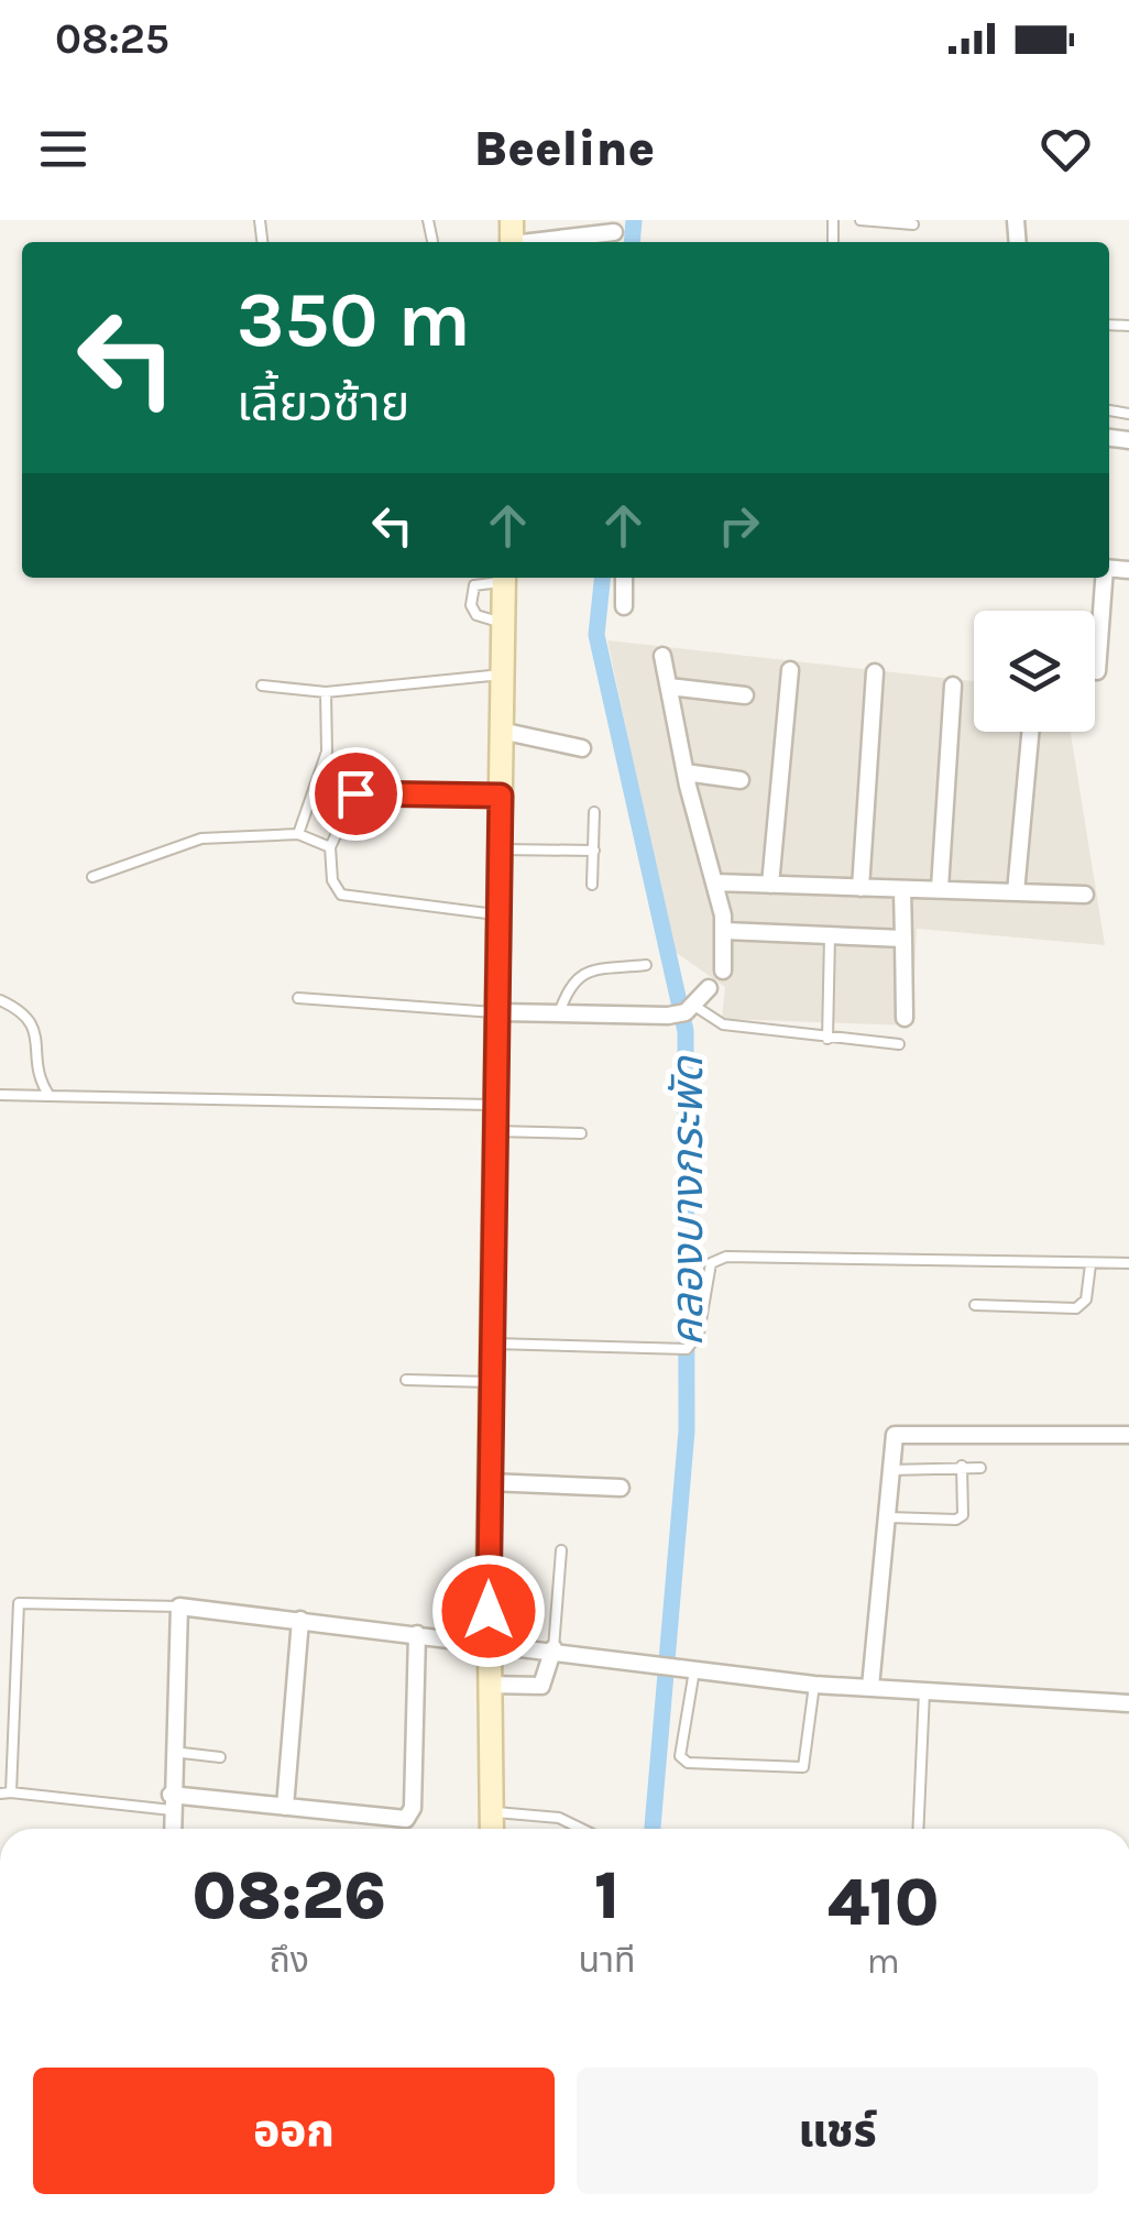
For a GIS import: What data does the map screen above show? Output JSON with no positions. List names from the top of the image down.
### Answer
{
  "water": ["คลองบางกระพัด"],
  "page": {
    "status": "08:25",
    "header": "Beeline",
    "turn": ["350 m", "เลี้ยวซ้าย"],
    "eta": [
      "08:26",
      "ถึง",
      "1",
      "นาที",
      "410",
      "m"
    ],
    "buttons": ["ออก", "แชร์"]
  }
}
